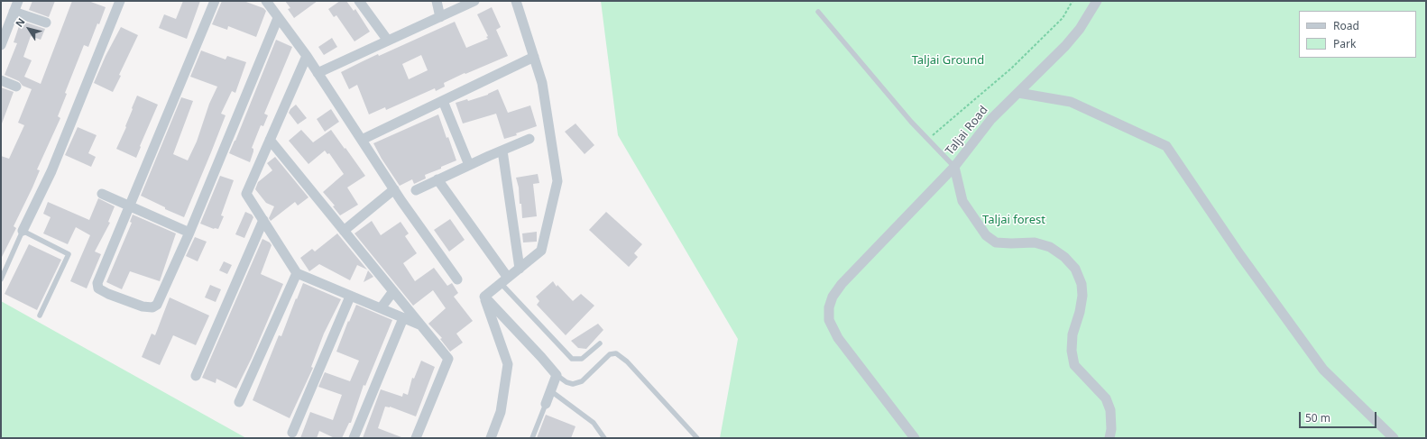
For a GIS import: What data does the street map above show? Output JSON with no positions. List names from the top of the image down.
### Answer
{
  "streets": {
    "street": ["Taljai Road"]
  },
  "parks": ["Taljai Ground", "Taljai forest"],
  "legend": ["Road", "Park"],
  "scale_bar": "50 m",
  "north": "top left"
}
